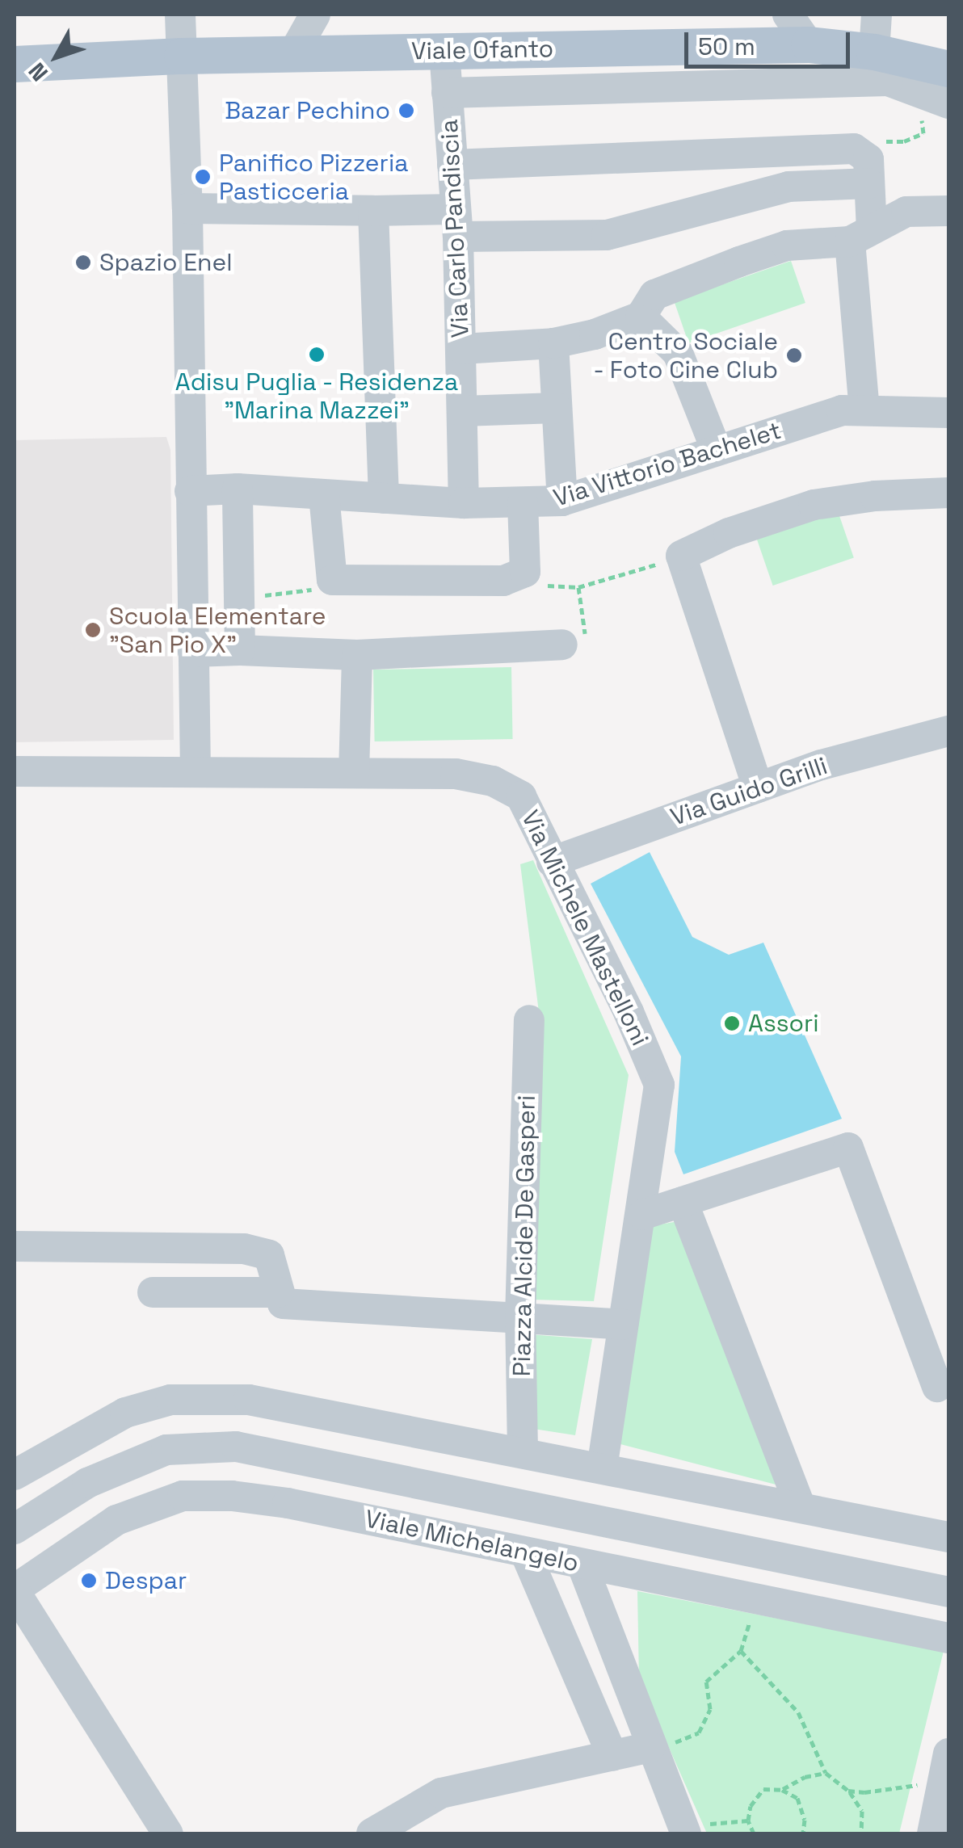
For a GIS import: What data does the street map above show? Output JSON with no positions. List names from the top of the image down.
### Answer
{
  "streets": {
    "main road": ["Viale Ofanto"],
    "street": [
      "Via Carlo Pandiscia",
      "Via Vittorio Bachelet",
      "Via Guido Grilli",
      "Via Michele Mastelloni",
      "Piazza Alcide De Gasperi",
      "Viale Michelangelo"
    ]
  },
  "crossings": [
    ["Viale Ofanto", "Via Carlo Pandiscia"],
    ["Via Carlo Pandiscia", "Via Vittorio Bachelet"],
    ["Via Guido Grilli", "Via Michele Mastelloni"]
  ],
  "places": [
    "Bazar Pechino",
    "Panifico Pizzeria Pasticceria",
    "Spazio Enel",
    "Adisu Puglia - Residenza \"Marina Mazzei\"",
    "Centro Sociale - Foto Cine Club",
    "Scuola Elementare \"San Pio X\"",
    "Assori",
    "Despar"
  ],
  "scale_bar": "50 m",
  "north": "bottom left"
}
